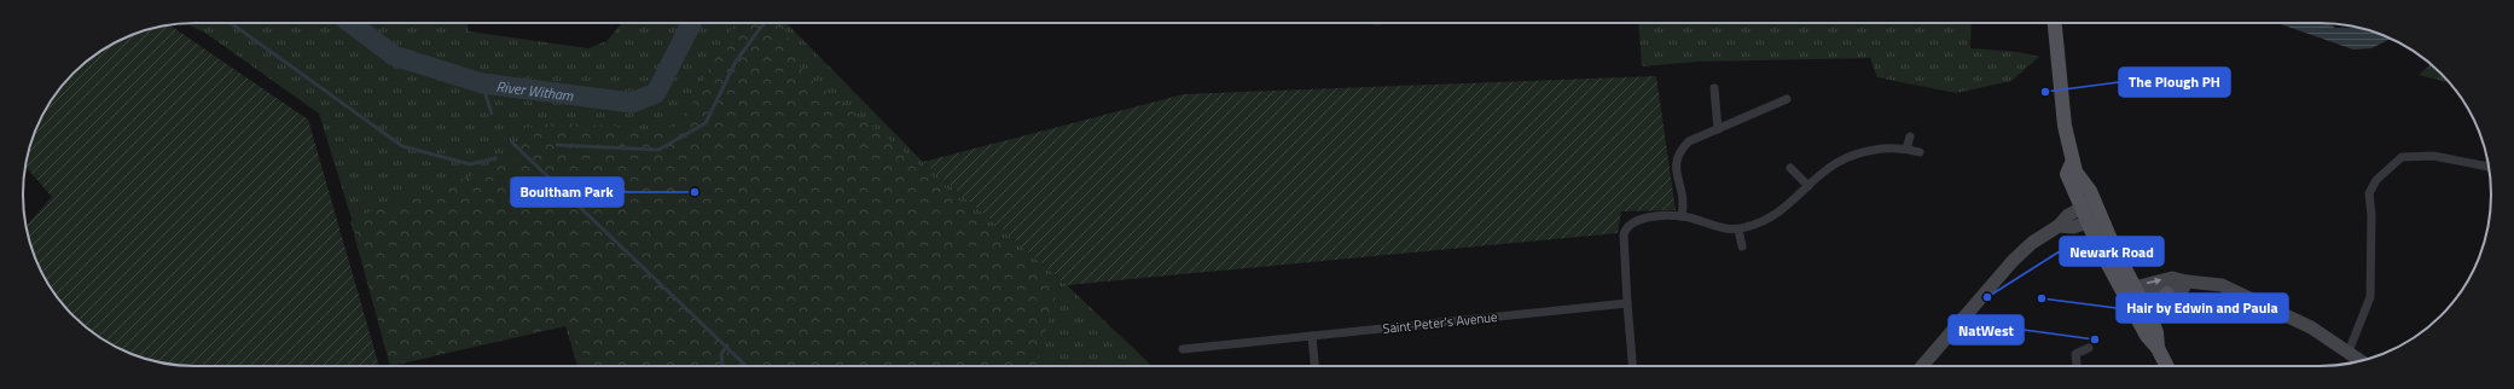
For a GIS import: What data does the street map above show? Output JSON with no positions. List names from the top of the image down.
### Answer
{
  "streets": {
    "street": ["Saint Peter's Avenue"]
  },
  "water": ["River Witham"],
  "places": [
    "The Plough PH",
    "Boultham Park",
    "Newark Road",
    "Hair by Edwin and Paula",
    "NatWest"
  ]
}
